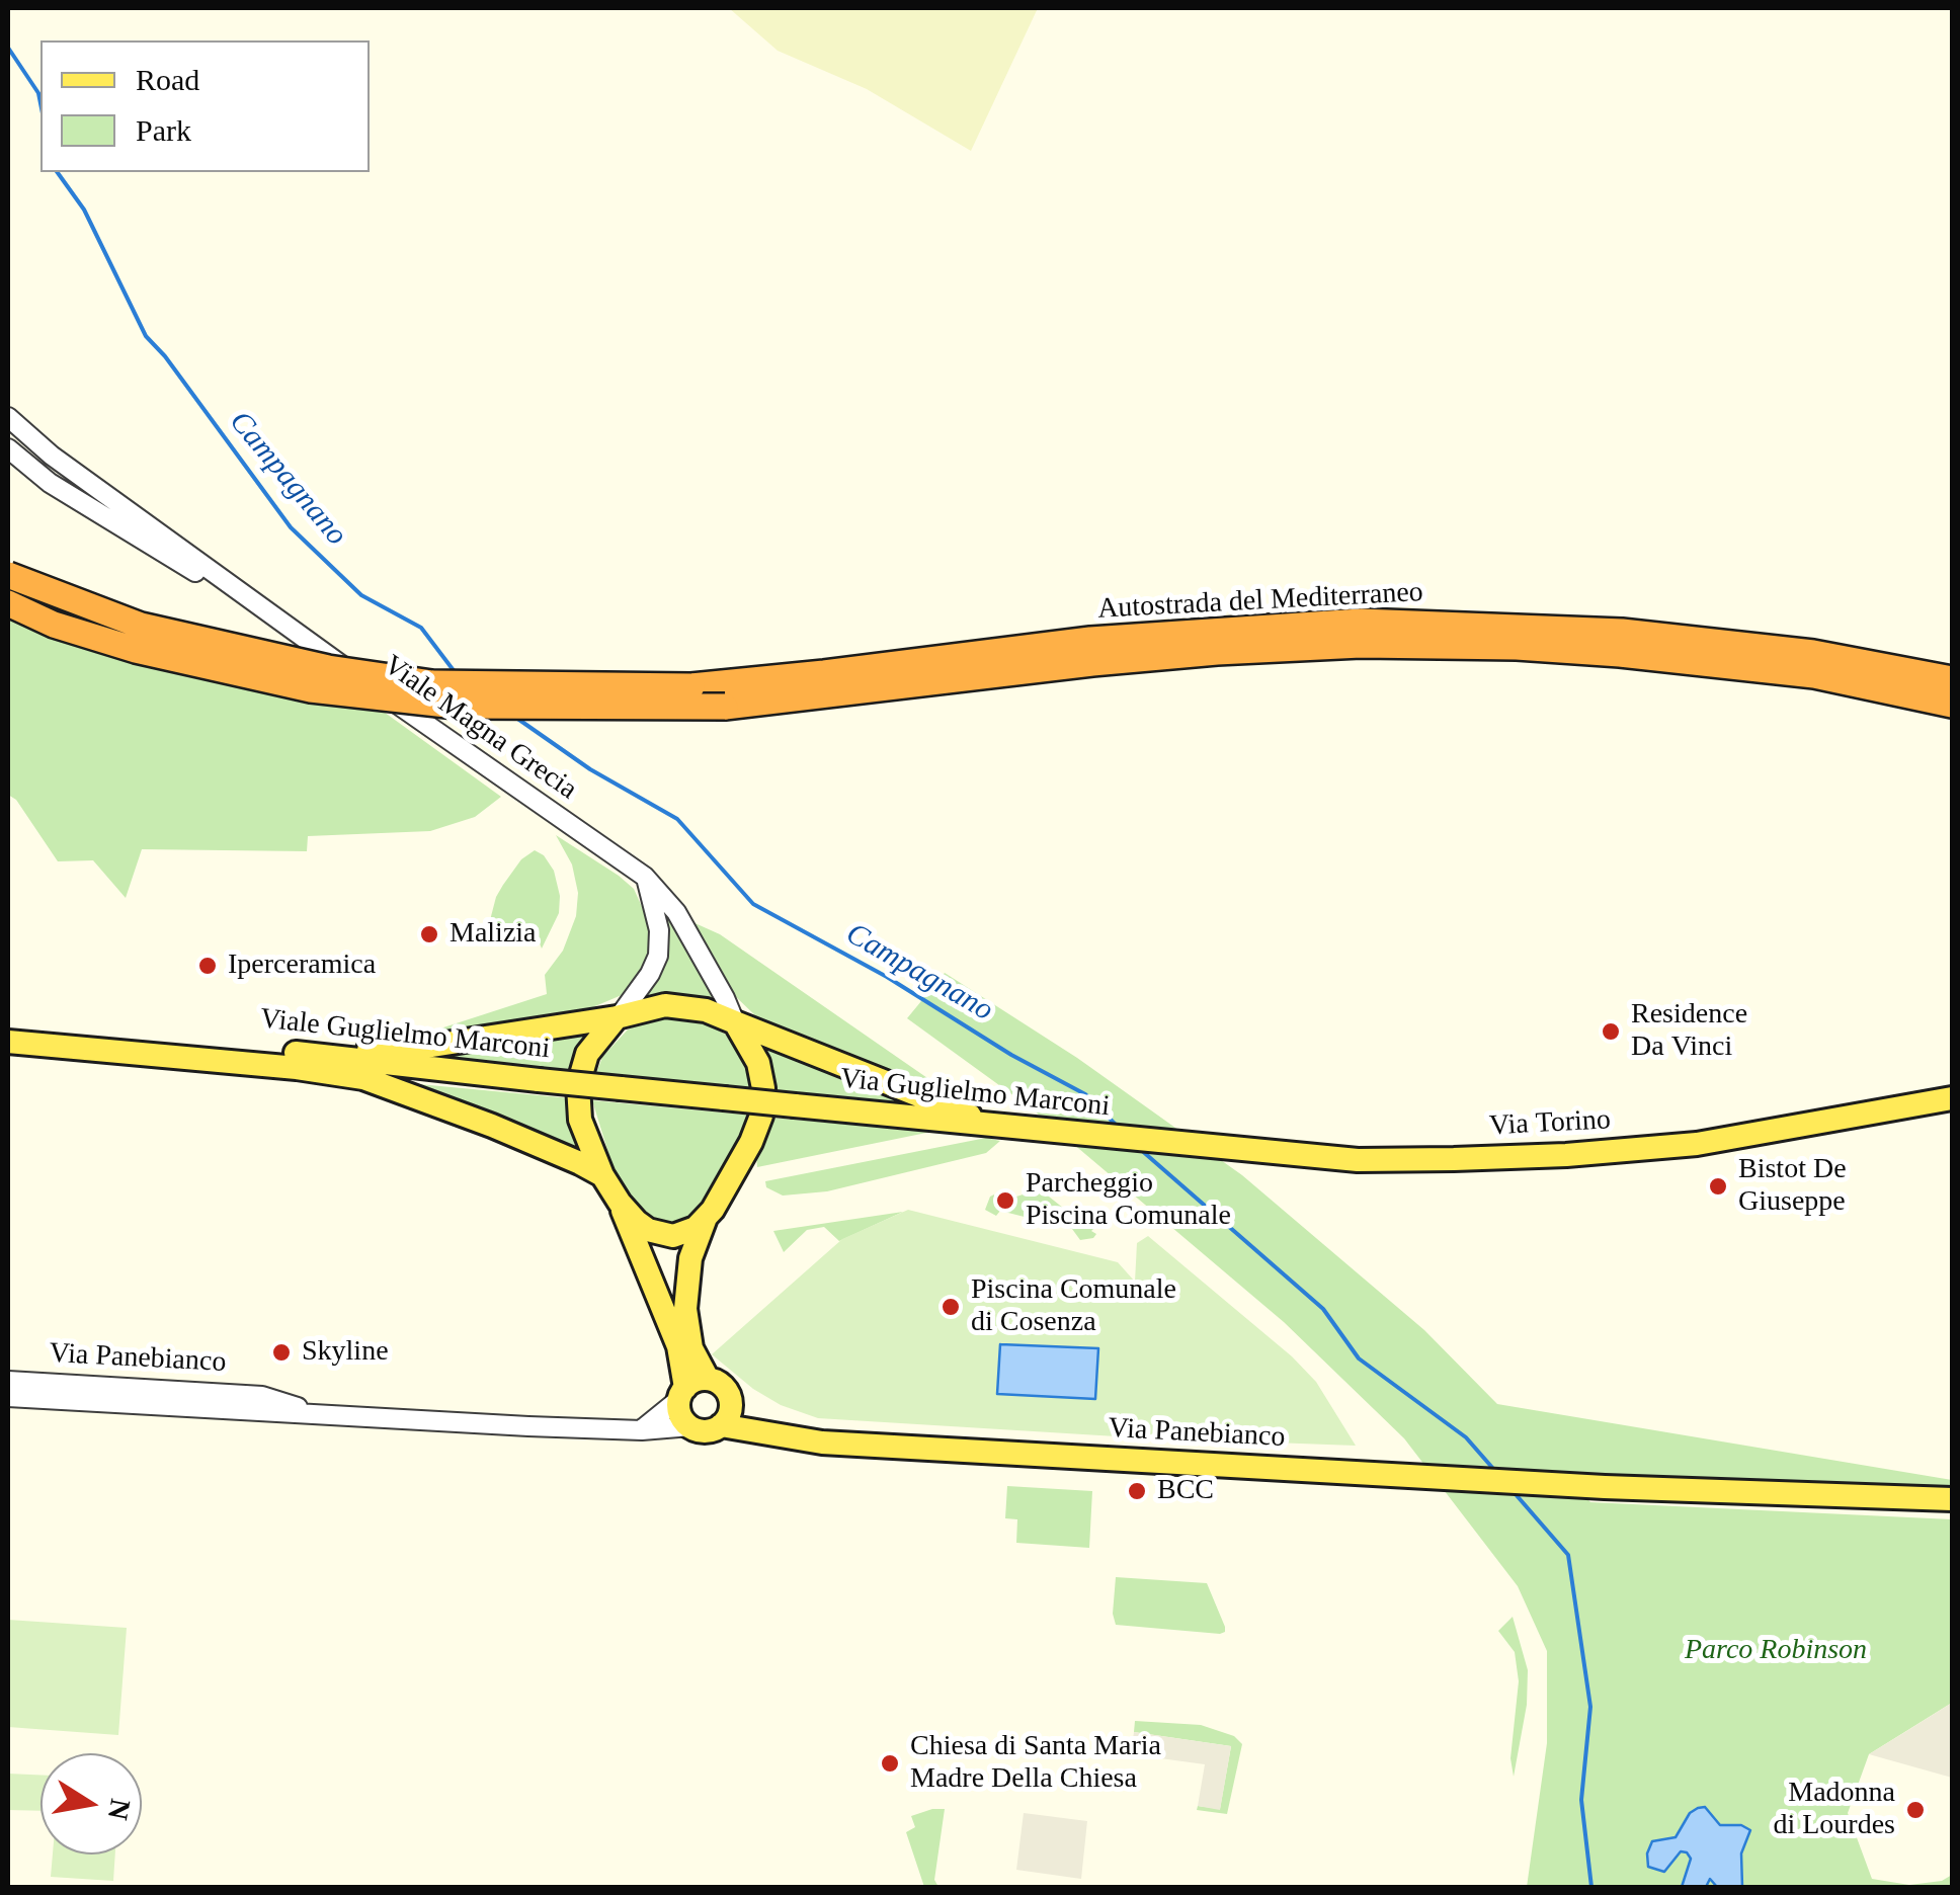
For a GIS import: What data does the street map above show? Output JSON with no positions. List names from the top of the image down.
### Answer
{
  "streets": {
    "highway": ["Autostrada del Mediterraneo"],
    "main road": [
      "Viale Guglielmo Marconi",
      "Via Guglielmo Marconi",
      "Via Torino",
      "Via Panebianco"
    ],
    "street": ["Viale Magna Grecia"]
  },
  "crossings": [
    ["Viale Magna Grecia", "Viale Guglielmo Marconi"],
    ["Viale Guglielmo Marconi", "Via Guglielmo Marconi"],
    ["Via Guglielmo Marconi", "Via Torino"]
  ],
  "water": ["Campagnano"],
  "parks": ["Parco Robinson"],
  "places": [
    "Malizia",
    "Iperceramica",
    "Residence Da Vinci",
    "Bistot De Giuseppe",
    "Parcheggio Piscina Comunale",
    "Piscina Comunale di Cosenza",
    "Skyline",
    "BCC",
    "Chiesa di Santa Maria Madre Della Chiesa",
    "Madonna di Lourdes"
  ],
  "legend": ["Road", "Park"],
  "north": "right"
}
